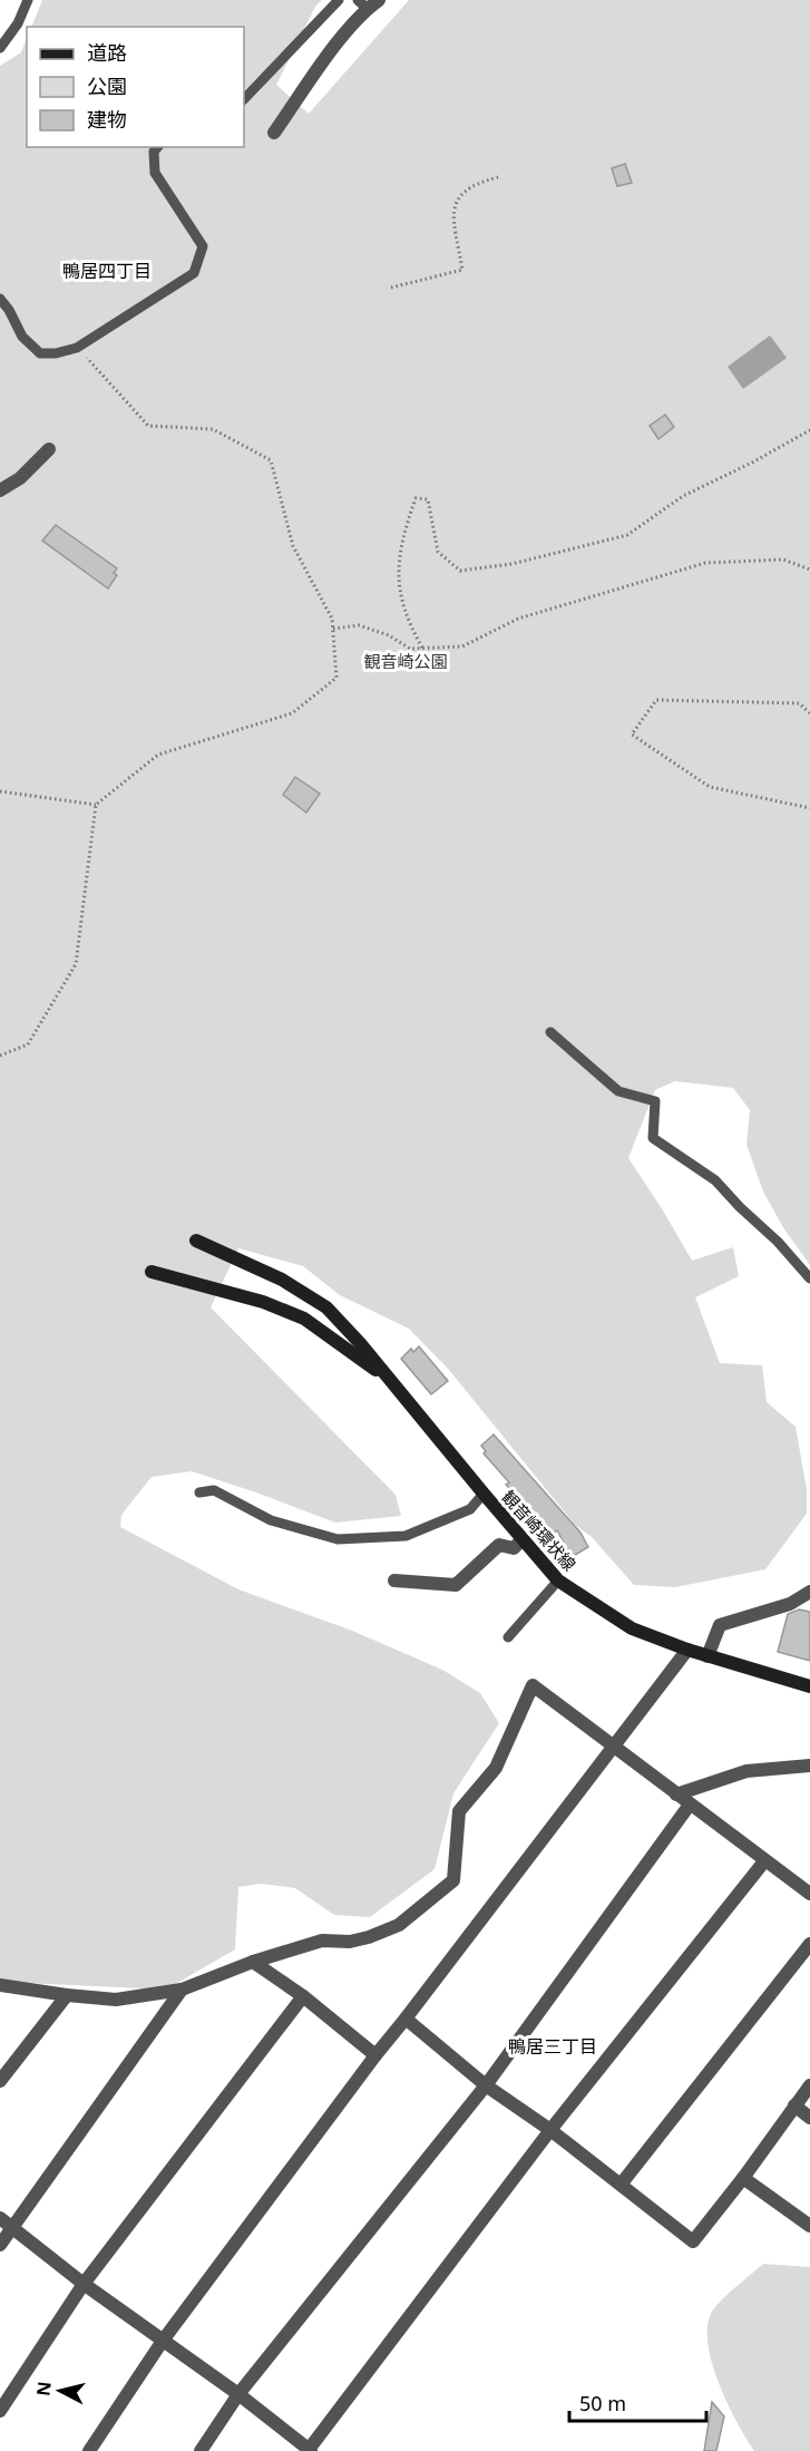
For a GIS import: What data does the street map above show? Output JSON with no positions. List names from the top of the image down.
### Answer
{
  "streets": {
    "main road": ["観音崎環状線"]
  },
  "districts": ["鴨居四丁目", "鴨居三丁目"],
  "parks": ["観音崎公園"],
  "legend": ["道路", "公園", "建物"],
  "scale_bar": "50 m",
  "north": "left"
}
